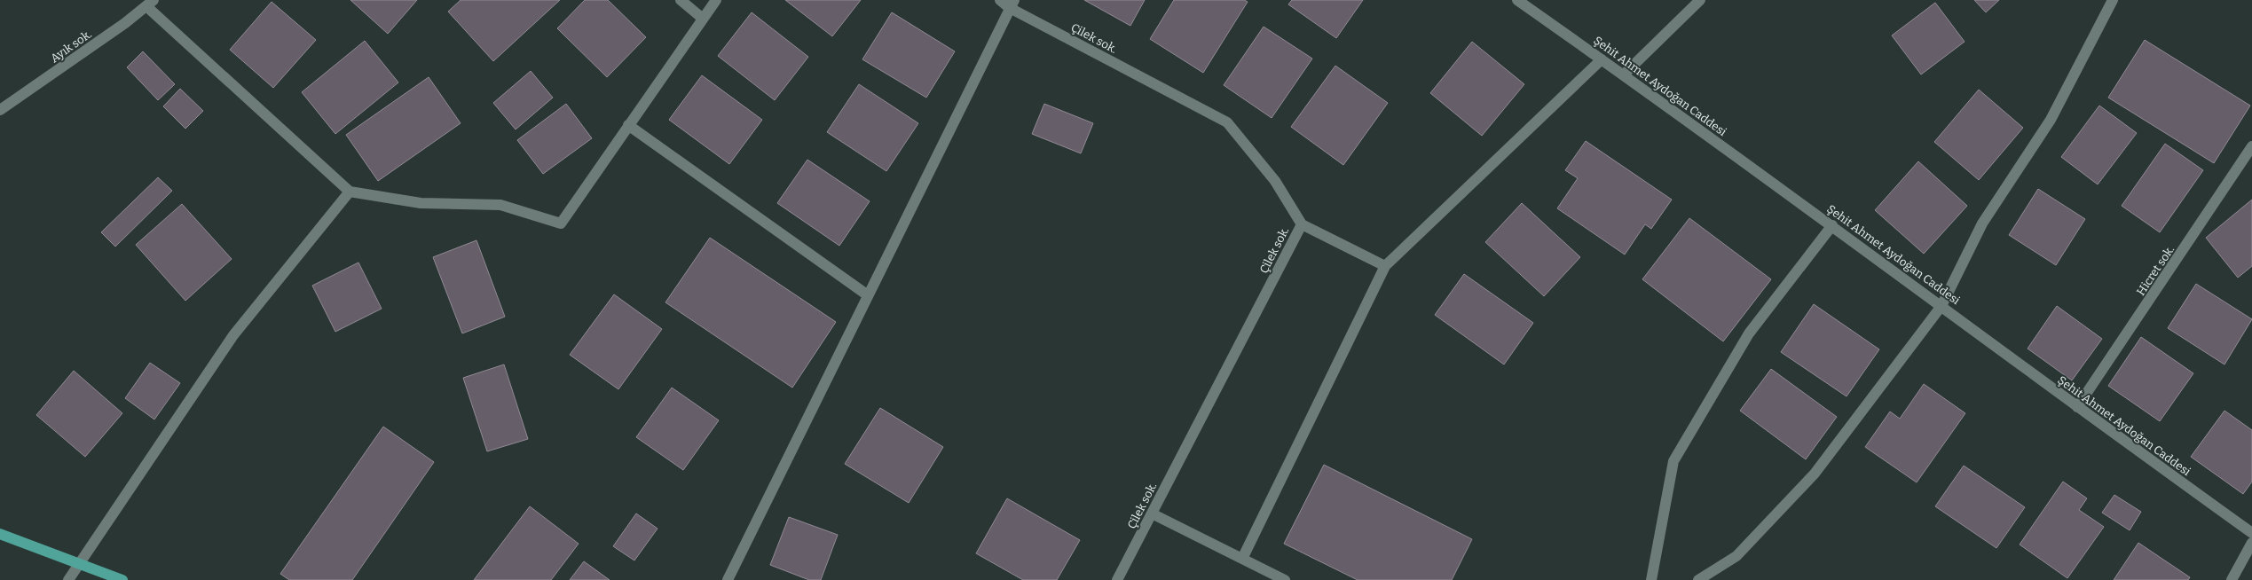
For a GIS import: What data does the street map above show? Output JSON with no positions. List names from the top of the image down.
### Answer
{
  "streets": {
    "street": [
      "Çilek sok.",
      "Ayık sok.",
      "Şehit Ahmet Aydoğan Caddesi",
      "Hicret sok."
    ]
  },
  "crossings": [
    ["Şehit Ahmet Aydoğan Caddesi", "Hicret sok."]
  ]
}
